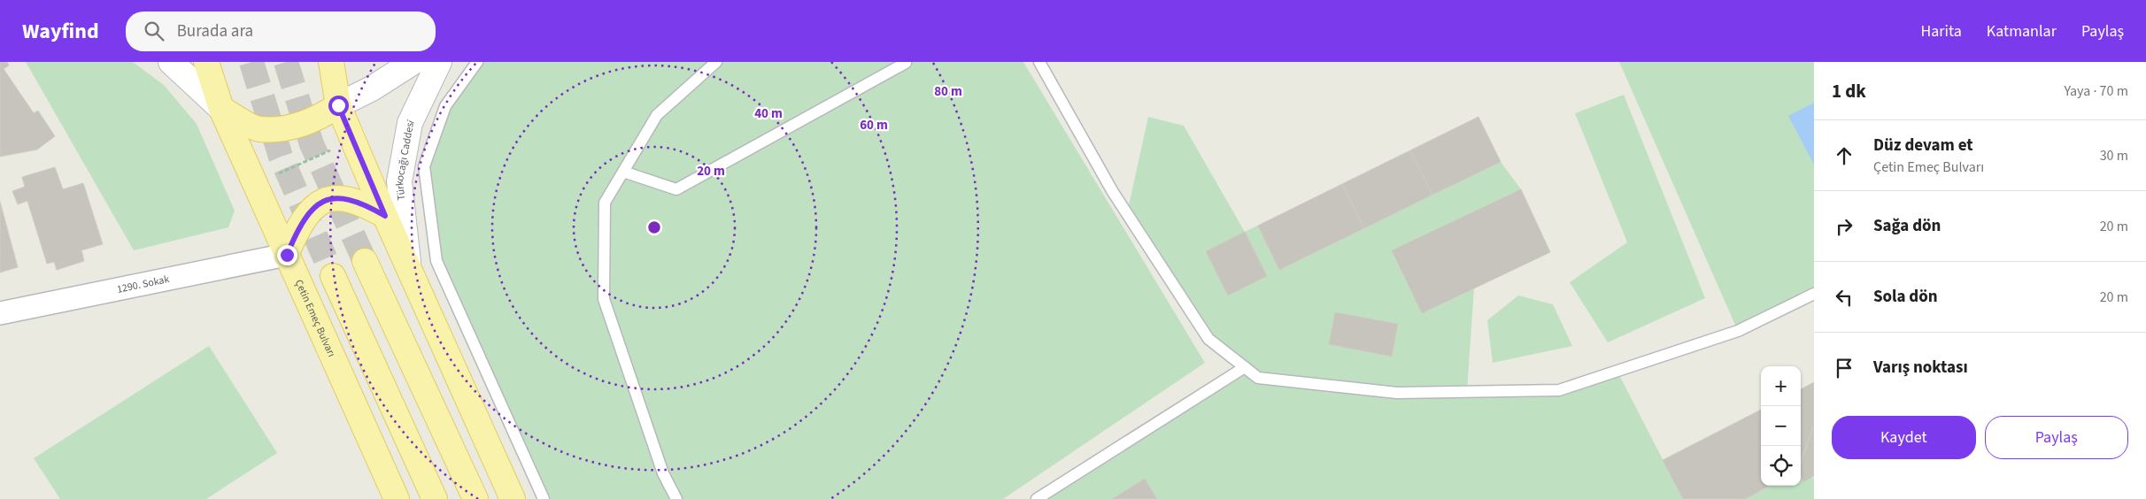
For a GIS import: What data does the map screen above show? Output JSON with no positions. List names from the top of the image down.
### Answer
{
  "streets": {
    "main road": ["Türkocağı Caddesi", "Çetin Emeç Bulvarı"],
    "street": ["1290. Sokak"]
  },
  "crossings": [
    ["1290. Sokak", "Çetin Emeç Bulvarı"]
  ],
  "page": {
    "header": "Wayfind",
    "search": "Burada ara",
    "nav": ["Harita", "Katmanlar", "Paylaş"],
    "heading": ["1 dk", "Yaya · 70 m"],
    "list": [
      ["Düz devam et", "Çetin Emeç Bulvarı", "30 m"],
      ["Sağa dön", "20 m"],
      ["Sola dön", "20 m"],
      "Varış noktası"
    ],
    "map_buttons": ["+", "−"],
    "buttons": ["Kaydet", "Paylaş"]
  },
  "rings": [
    "80 m",
    "40 m",
    "60 m",
    "20 m"
  ]
}
